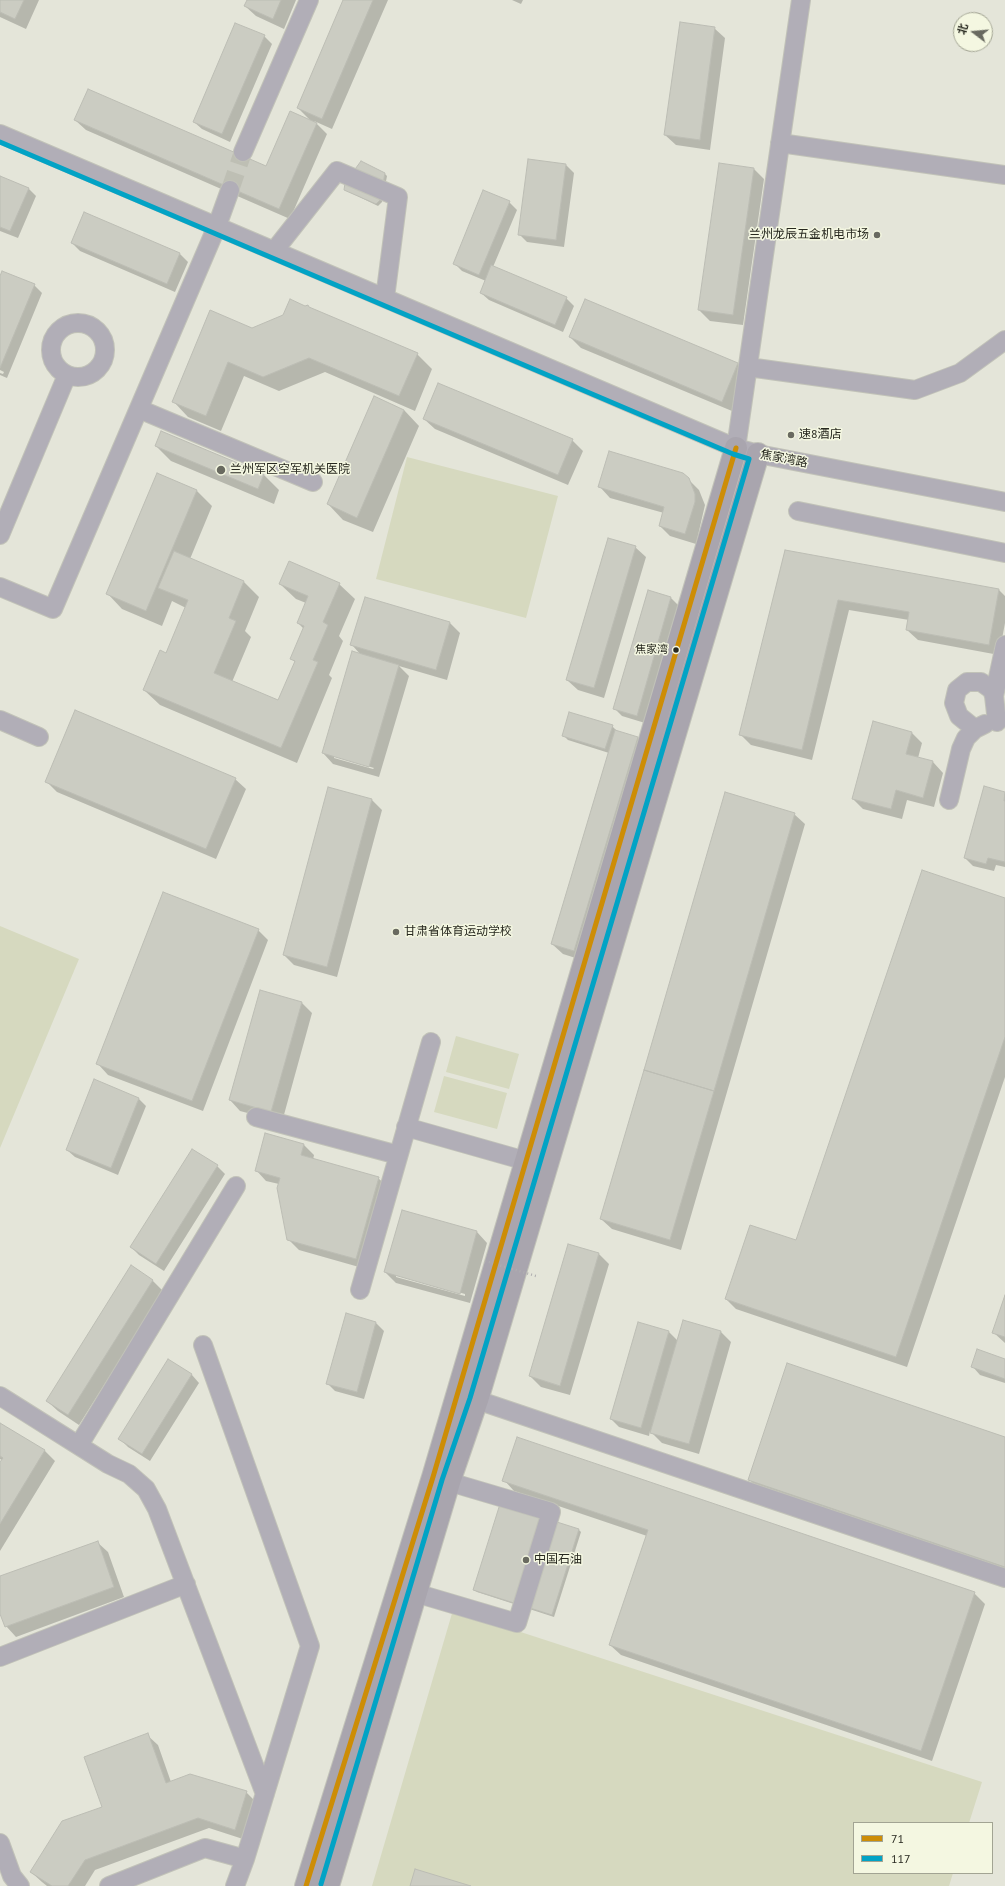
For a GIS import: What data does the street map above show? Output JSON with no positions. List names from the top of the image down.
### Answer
{
  "streets": {
    "street": ["焦家湾路"]
  },
  "places": [
    "兰州龙辰五金机电市场",
    "速8酒店",
    "兰州军区空军机关医院",
    "焦家湾",
    "甘肃省体育运动学校",
    "中国石油"
  ],
  "lines": ["transit line 117", "transit line 71"],
  "legend": ["71", "117"],
  "north": "left"
}
